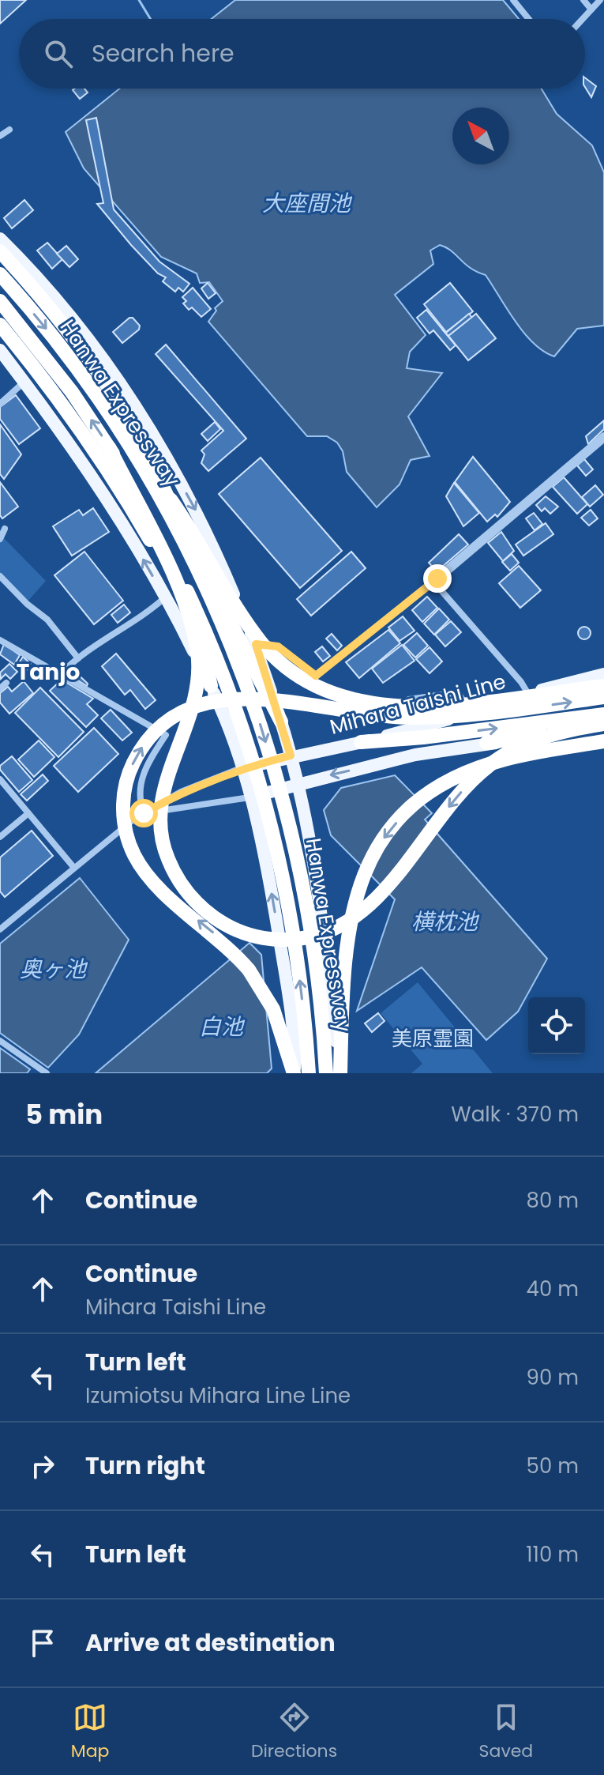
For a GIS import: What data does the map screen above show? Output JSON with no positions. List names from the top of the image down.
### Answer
{
  "streets": {
    "highway": ["Hanwa Expressway"],
    "main road": ["Mihara Taishi Line"]
  },
  "districts": ["Tanjo"],
  "water": [
    "大座間池",
    "横枕池",
    "奥ヶ池",
    "白池"
  ],
  "parks": ["美原霊園"],
  "north": "top left",
  "page": {
    "search": "Search here",
    "heading": ["5 min", "Walk · 370 m"],
    "list": [
      ["Continue", "80 m"],
      ["Continue", "Mihara Taishi Line", "40 m"],
      ["Turn left", "Izumiotsu Mihara Line Line", "90 m"],
      ["Turn right", "50 m"],
      ["Turn left", "110 m"],
      "Arrive at destination"
    ],
    "nav": ["Map", "Directions", "Saved"]
  }
}
